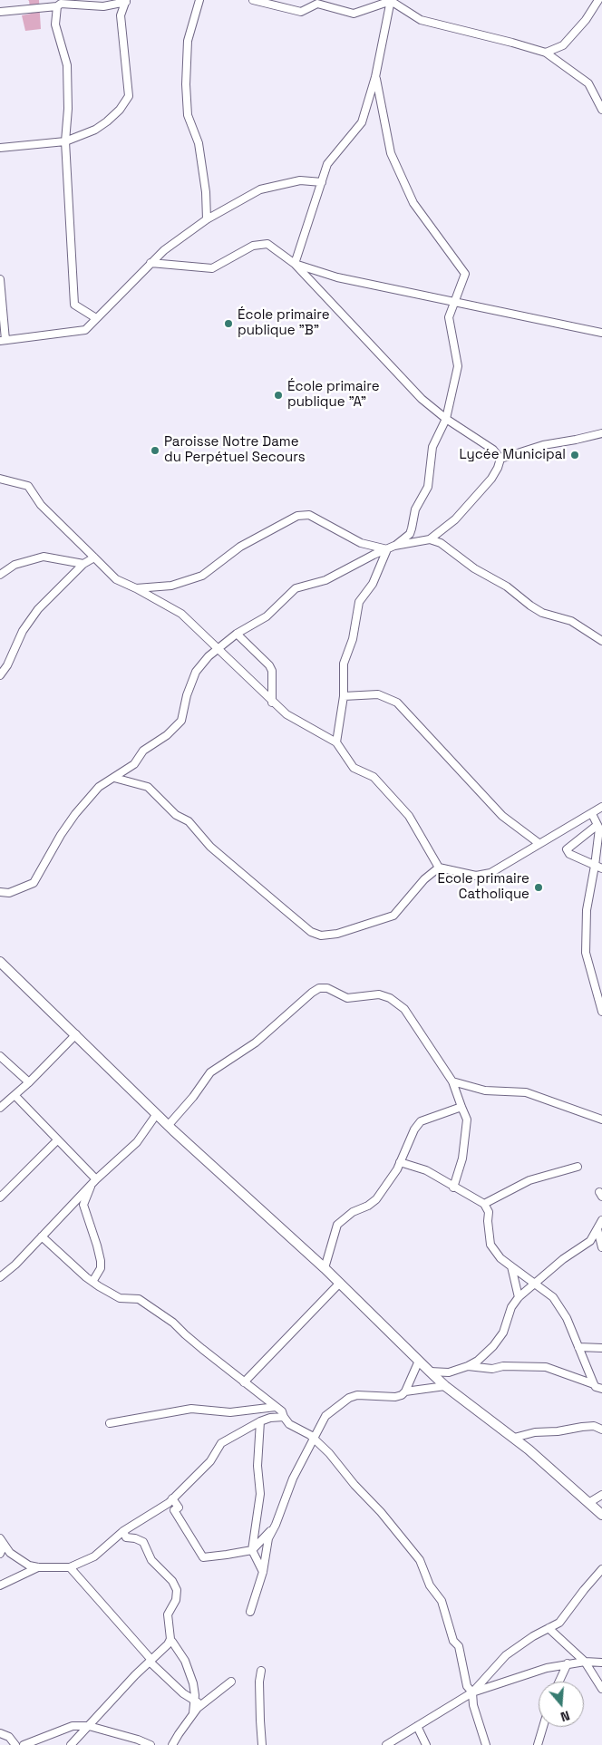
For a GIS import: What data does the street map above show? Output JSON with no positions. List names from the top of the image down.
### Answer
{
  "places": [
    "École primaire publique \"B\"",
    "École primaire publique \"A\"",
    "Paroisse Notre Dame du Perpétuel Secours",
    "Lycée Municipal",
    "Ecole primaire Catholique"
  ],
  "north": "bottom"
}
